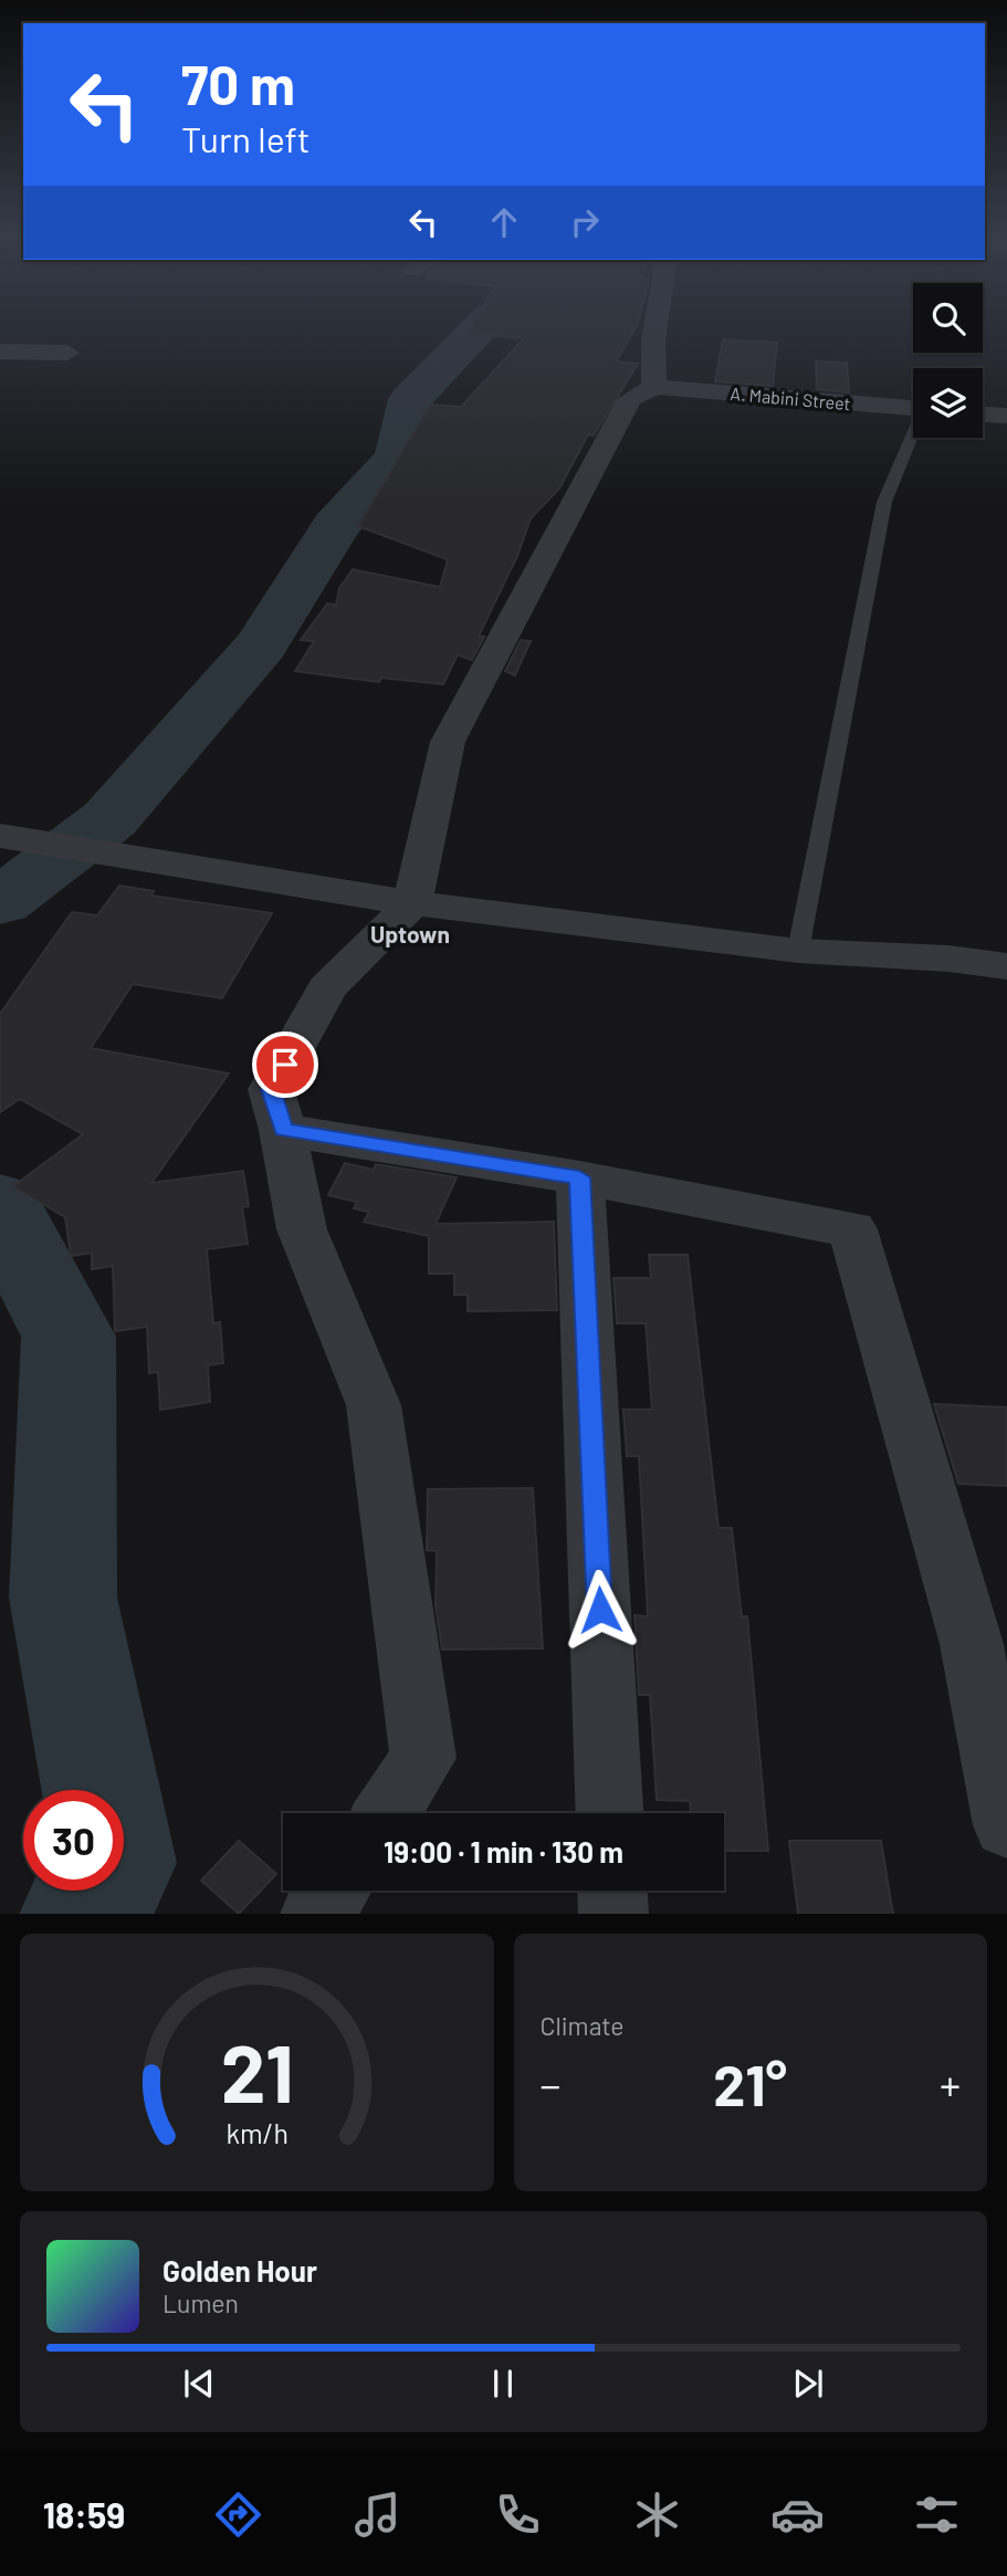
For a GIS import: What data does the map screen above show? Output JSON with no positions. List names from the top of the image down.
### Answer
{
  "streets": {
    "street": ["A. Mabini Street"]
  },
  "districts": ["Uptown"],
  "page": {
    "turn": ["70 m", "Turn left"],
    "limit": "30",
    "trip": "19:00 · 1 min · 130 m",
    "tile": "Climate",
    "heat": ["−", "21°", "+"],
    "song": ["Golden Hour", "Lumen"],
    "tabs": "18:59",
    "gauge": ["21", "km/h"]
  }
}
